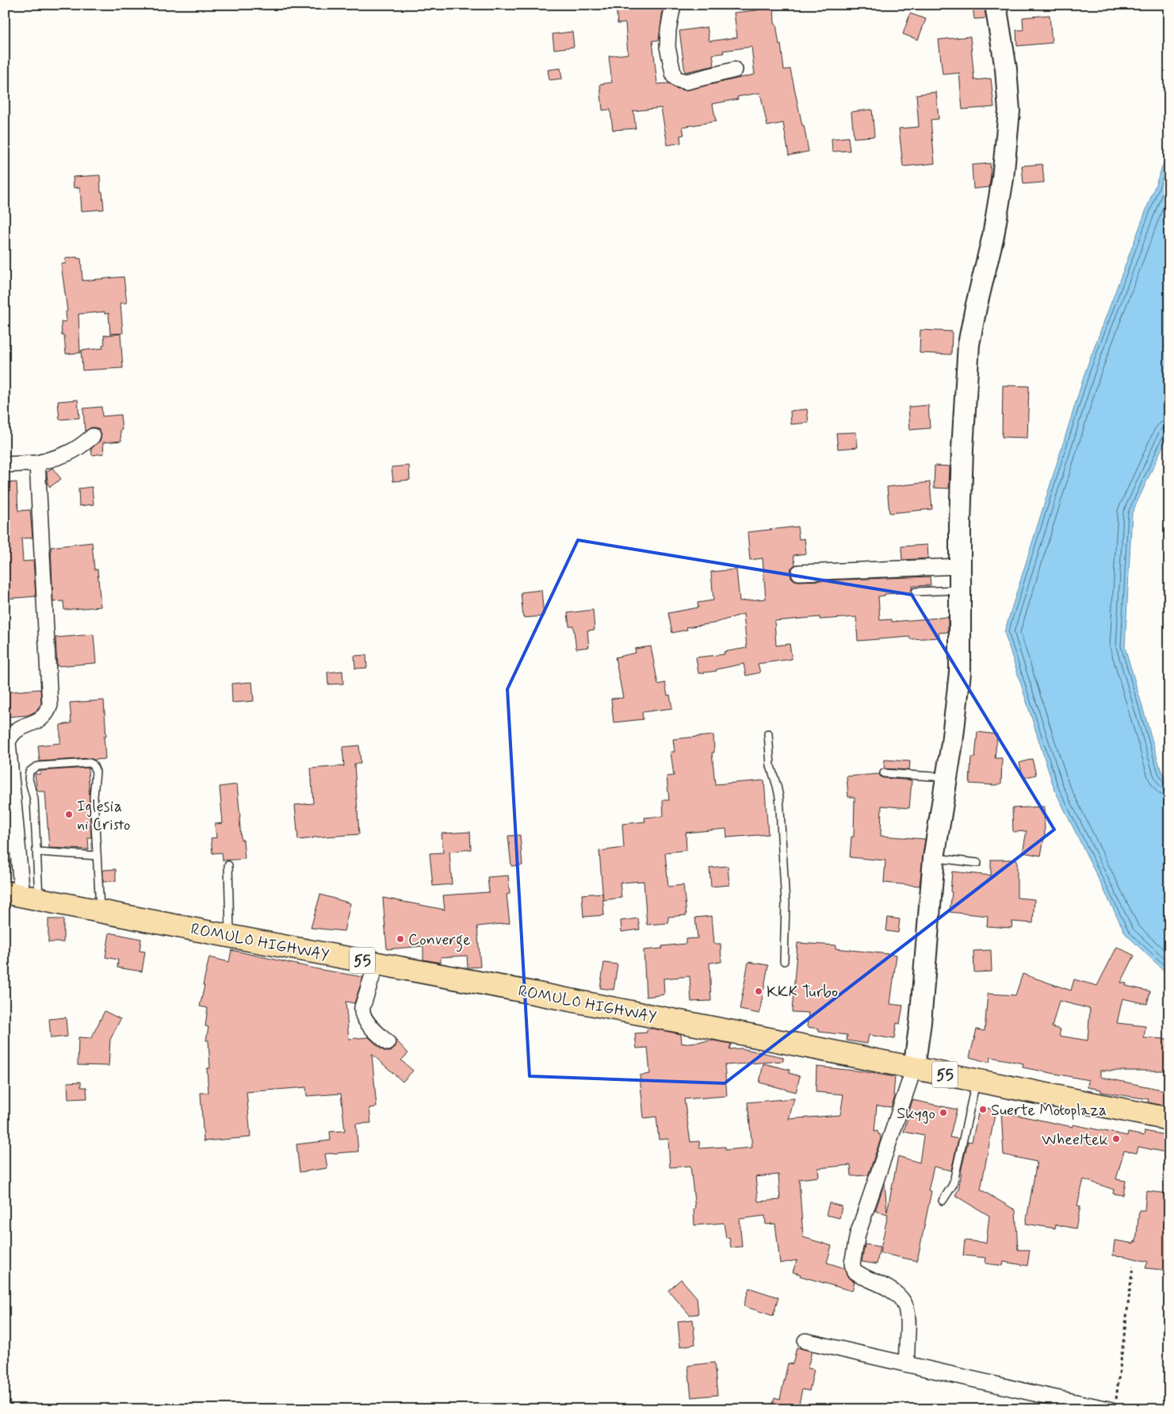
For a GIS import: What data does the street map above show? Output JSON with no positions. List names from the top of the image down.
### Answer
{
  "streets": {
    "highway": ["ROMULO HIGHWAY", "55"]
  },
  "places": [
    "Iglesia ni Cristo",
    "Converge",
    "KKK Turbo",
    "Suerte Motoplaza",
    "Skygo",
    "Wheeltek"
  ]
}
